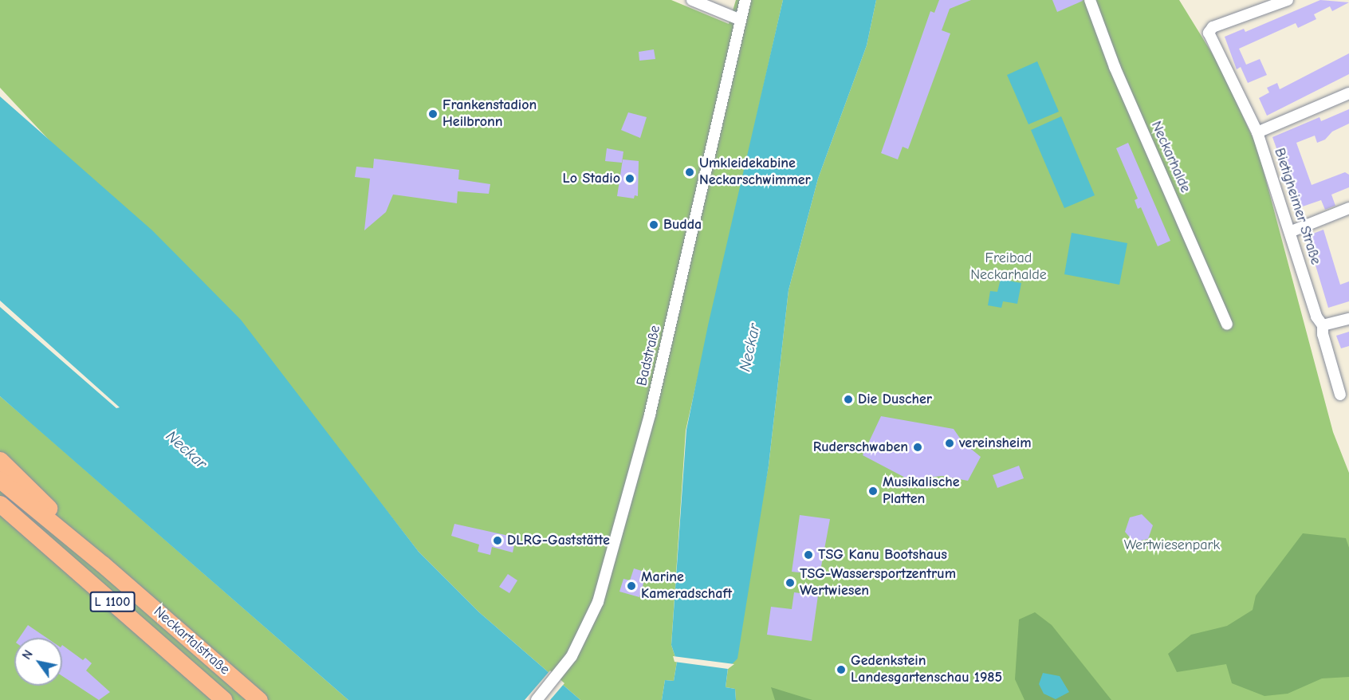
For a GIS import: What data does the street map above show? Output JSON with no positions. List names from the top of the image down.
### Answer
{
  "streets": {
    "main road": ["L 1100", "Neckartalstraße"],
    "street": ["Neckarhalde", "Bietigheimer Straße", "Badstraße"]
  },
  "water": ["Neckar"],
  "parks": ["Freibad Neckarhalde", "Wertwiesenpark"],
  "places": [
    "Frankenstadion Heilbronn",
    "Umkleidekabine Neckarschwimmer",
    "Lo Stadio",
    "Budda",
    "Die Duscher",
    "vereinsheim",
    "Ruderschwaben",
    "Musikalische Platten",
    "DLRG-Gaststätte",
    "TSG Kanu Bootshaus",
    "TSG-Wassersportzentrum Wertwiesen",
    "Marine Kameradschaft",
    "Gedenkstein Landesgartenschau 1985"
  ],
  "north": "top left"
}
